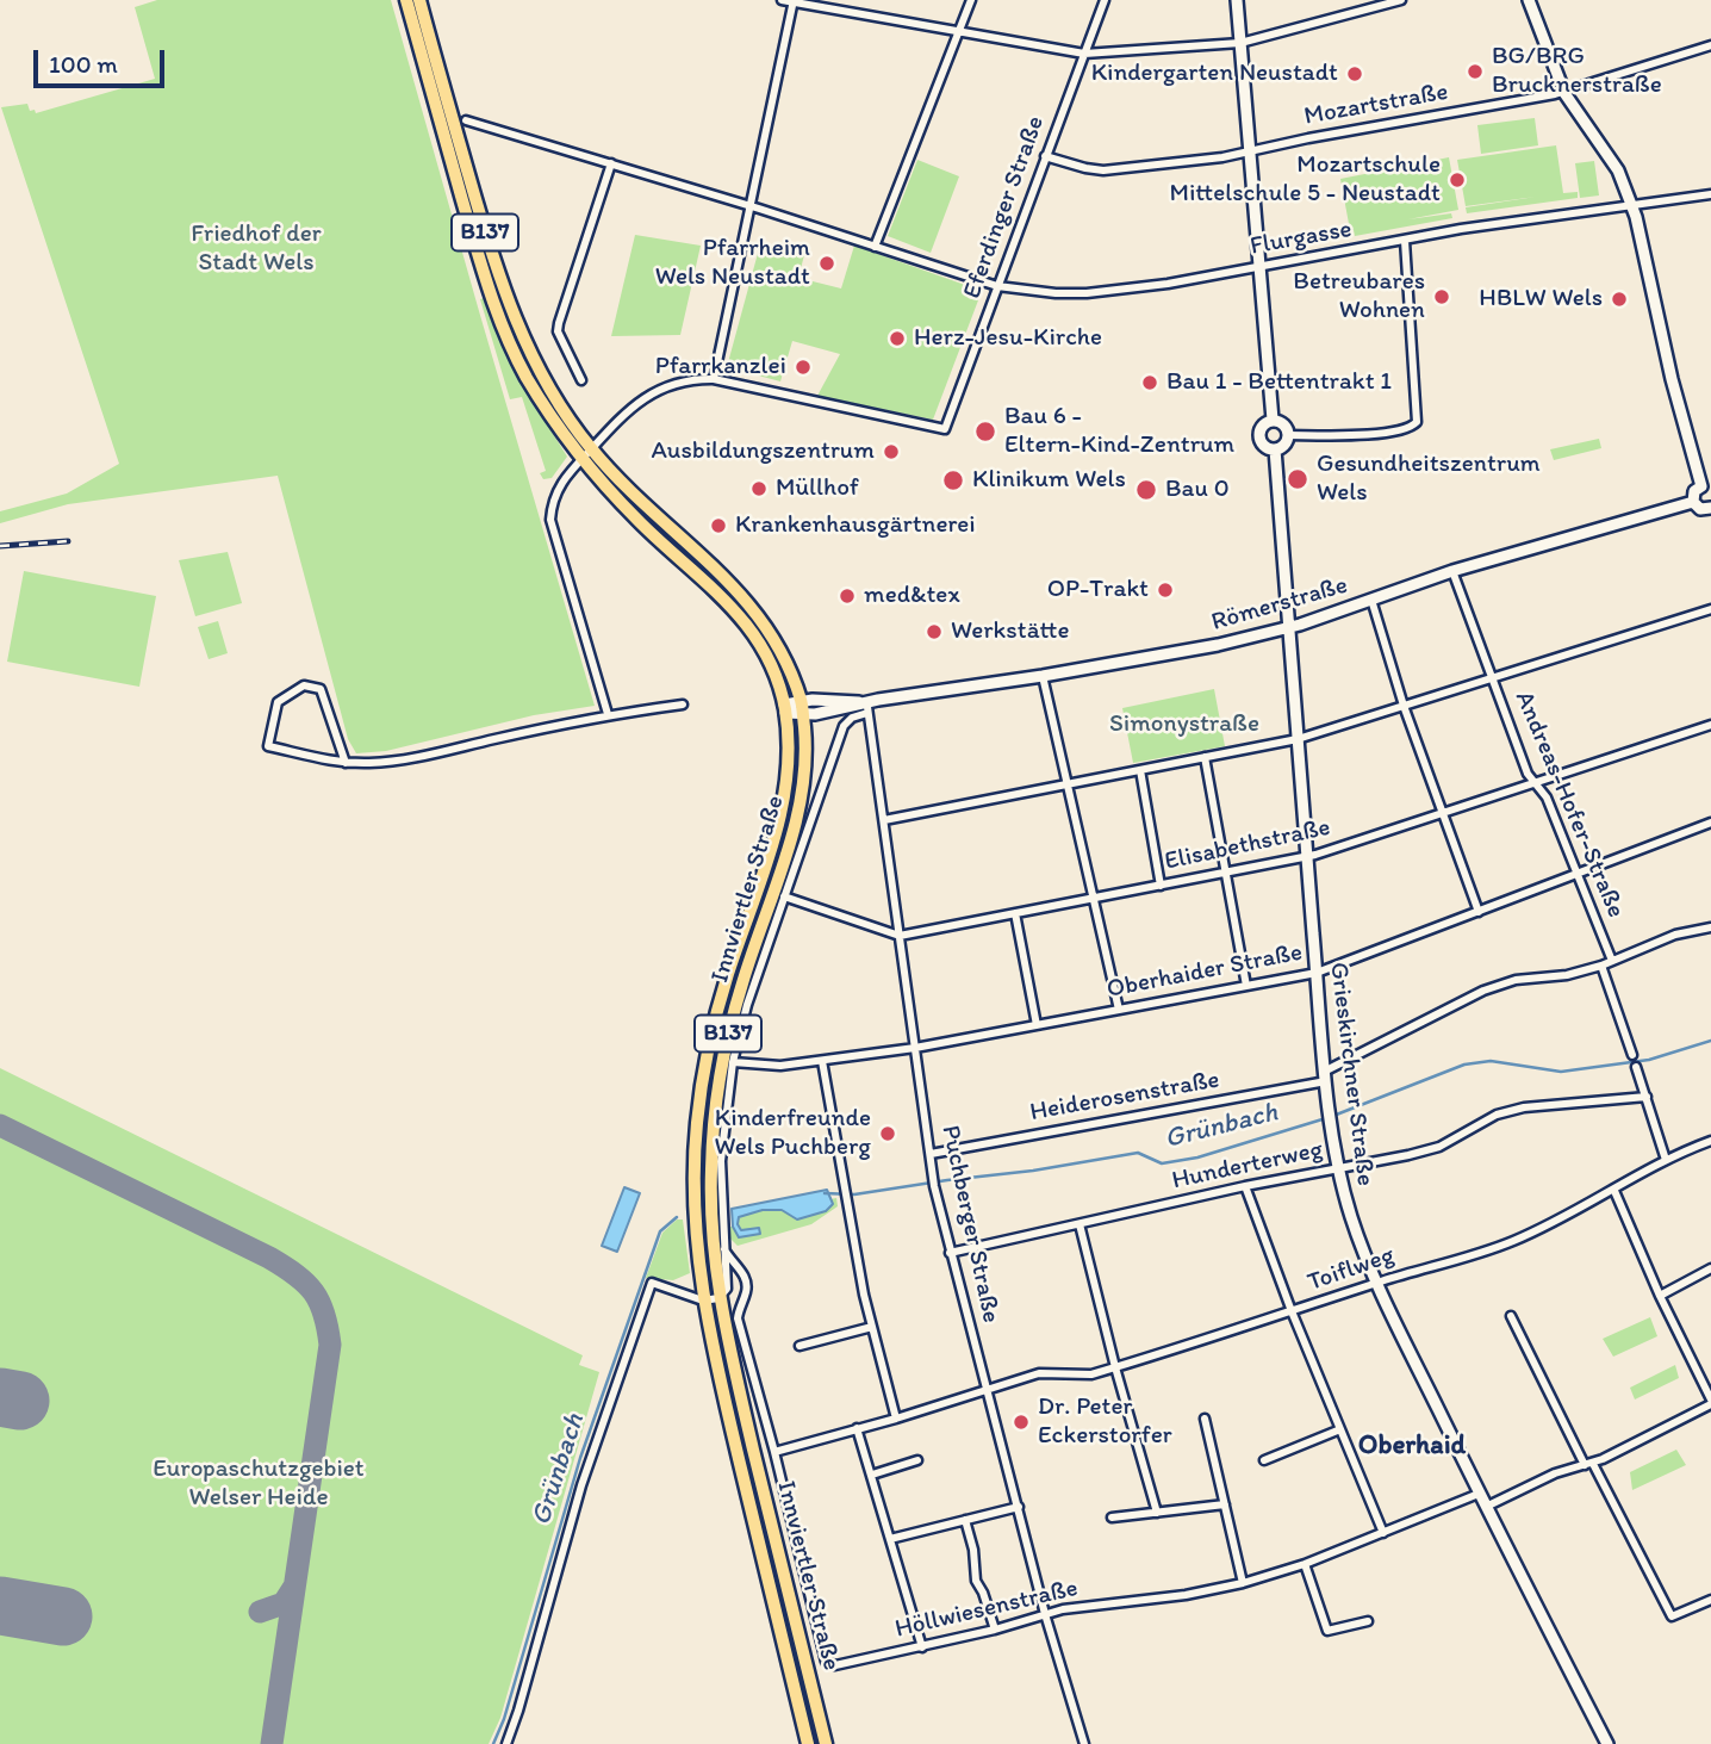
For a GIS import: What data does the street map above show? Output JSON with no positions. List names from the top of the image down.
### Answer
{
  "streets": {
    "main road": [
      "B137",
      "Römerstraße",
      "Innviertler Straße",
      "Grieskirchner Straße"
    ],
    "street": [
      "Mozartstraße",
      "Eferdinger Straße",
      "Flurgasse",
      "Andreas-Hofer-Straße",
      "Elisabethstraße",
      "Oberhaider Straße",
      "Heiderosenstraße",
      "Hunderterweg",
      "Puchberger Straße",
      "Toiflweg",
      "Höllwiesenstraße"
    ]
  },
  "crossings": [
    ["Mozartstraße", "Eferdinger Straße"],
    ["Eferdinger Straße", "Flurgasse"],
    ["Römerstraße", "Andreas-Hofer-Straße"],
    ["Römerstraße", "Innviertler Straße"],
    ["Römerstraße", "Grieskirchner Straße"],
    ["Römerstraße", "Puchberger Straße"],
    ["Andreas-Hofer-Straße", "Elisabethstraße"],
    ["Andreas-Hofer-Straße", "Oberhaider Straße"],
    ["Andreas-Hofer-Straße", "Heiderosenstraße"],
    ["Elisabethstraße", "Grieskirchner Straße"],
    ["Elisabethstraße", "Puchberger Straße"],
    ["Oberhaider Straße", "Grieskirchner Straße"],
    ["Oberhaider Straße", "Puchberger Straße"],
    ["Grieskirchner Straße", "Heiderosenstraße"],
    ["Grieskirchner Straße", "Hunderterweg"],
    ["Grieskirchner Straße", "Toiflweg"],
    ["Grieskirchner Straße", "Höllwiesenstraße"],
    ["Heiderosenstraße", "Puchberger Straße"],
    ["Hunderterweg", "Puchberger Straße"],
    ["Puchberger Straße", "Toiflweg"],
    ["Puchberger Straße", "Höllwiesenstraße"],
    ["Toiflweg", "Höllwiesenstraße"]
  ],
  "districts": ["Oberhaid"],
  "water": ["Grünbach"],
  "parks": ["Friedhof der Stadt Wels", "Simonystraße", "Europaschutzgebiet Welser Heide"],
  "places": [
    "BG/BRG Brucknerstraße",
    "Kindergarten Neustadt",
    "Mozartschule Mittelschule 5 - Neustadt",
    "Pfarrheim Wels Neustadt",
    "Betreubares Wohnen",
    "HBLW Wels",
    "Herz-Jesu-Kirche",
    "Pfarrkanzlei",
    "Bau 1 - Bettentrakt 1",
    "Bau 6 - Eltern-Kind-Zentrum",
    "Ausbildungszentrum",
    "Gesundheitszentrum Wels",
    "Klinikum Wels",
    "Müllhof",
    "Bau 0",
    "Krankenhausgärtnerei",
    "OP-Trakt",
    "med&tex",
    "Werkstätte",
    "Kinderfreunde Wels Puchberg",
    "Dr. Peter Eckerstorfer"
  ],
  "scale_bar": "100 m"
}
